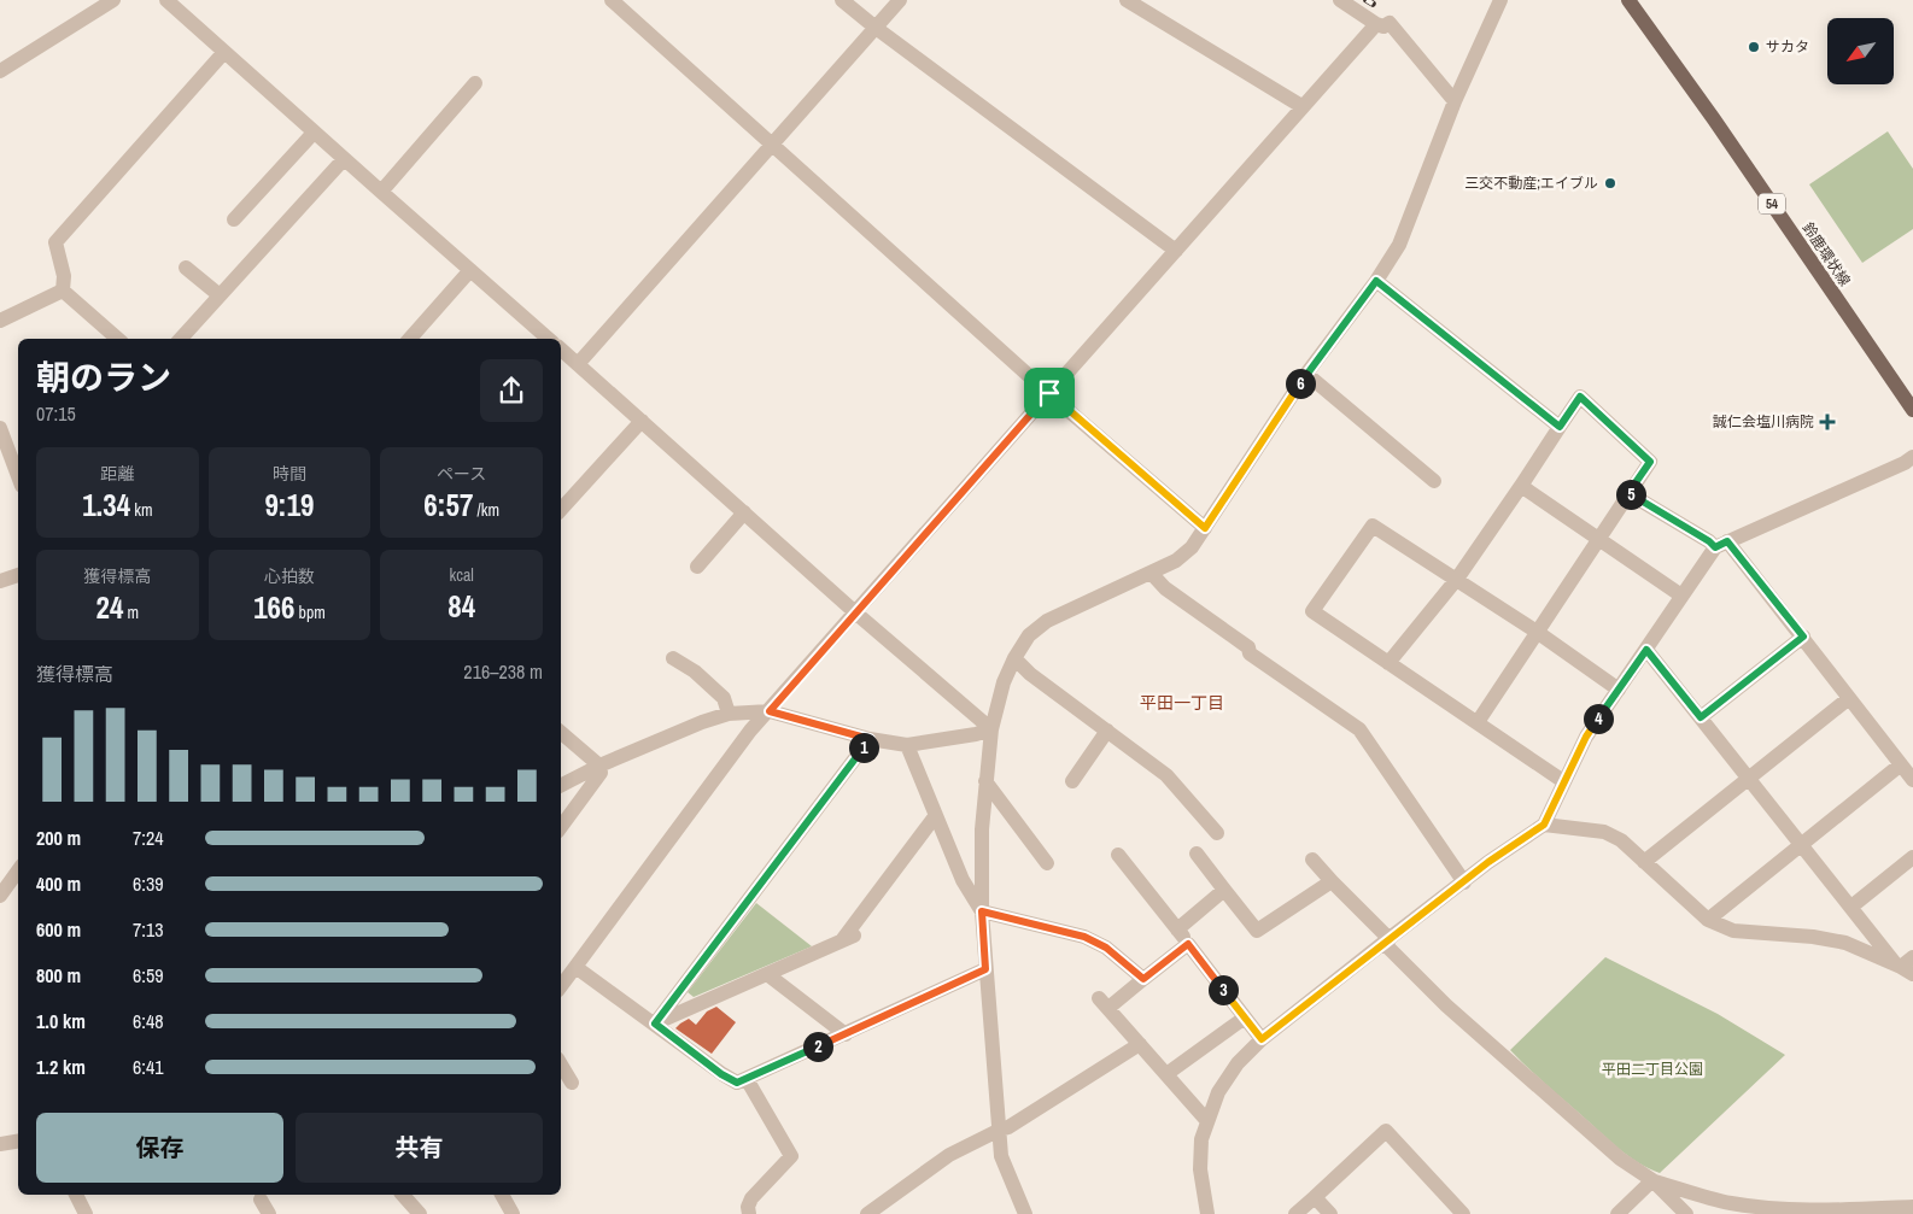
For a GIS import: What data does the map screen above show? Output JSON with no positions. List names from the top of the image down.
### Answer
{
  "streets": {
    "main road": ["54", "鈴鹿環状線"]
  },
  "districts": ["平田一丁目"],
  "parks": ["平田二丁目公園"],
  "places": {
    "other": ["サカタ", "三交不動産;エイブル"],
    "health": ["誠仁会塩川病院"]
  },
  "north": "bottom left",
  "page": {
    "heading": ["朝のラン", "07:15"],
    "pins": [
      "6",
      "5",
      "4",
      "1",
      "3",
      "2"
    ],
    "stats": [
      ["距離", "1.34 km"],
      ["時間", "9:19"],
      ["ペース", "6:57 /km"],
      ["獲得標高", "24 m"],
      ["心拍数", "166 bpm"],
      ["kcal", "84"]
    ],
    "chart": ["獲得標高", "216–238 m"],
    "list": [
      {
        "name": "200 m",
        "note": "7:24"
      },
      {
        "name": "400 m",
        "note": "6:39"
      },
      {
        "name": "600 m",
        "note": "7:13"
      },
      {
        "name": "800 m",
        "note": "6:59"
      },
      {
        "name": "1.0 km",
        "note": "6:48"
      },
      {
        "name": "1.2 km",
        "note": "6:41"
      }
    ],
    "buttons": ["保存", "共有"]
  }
}
